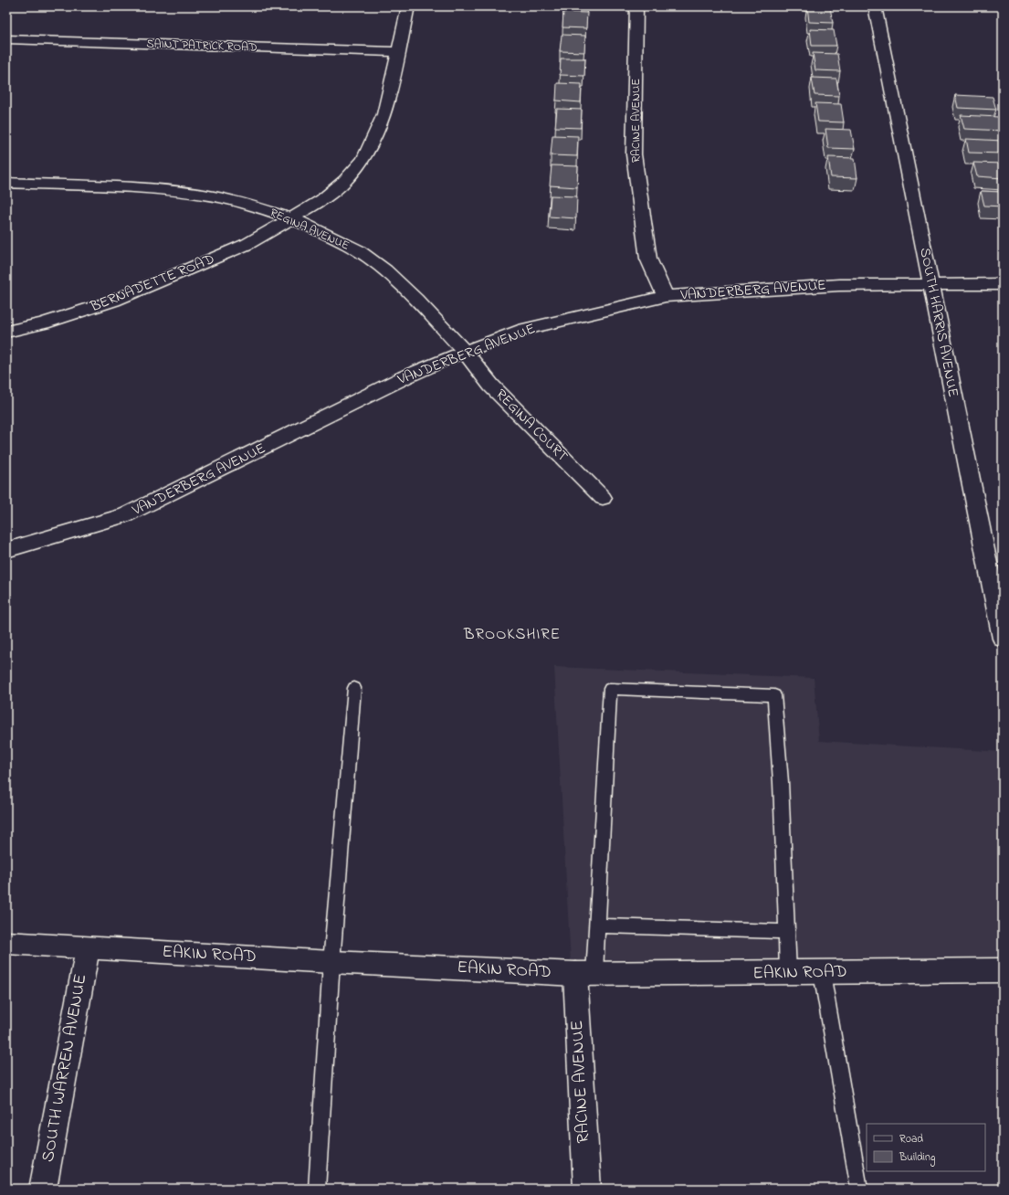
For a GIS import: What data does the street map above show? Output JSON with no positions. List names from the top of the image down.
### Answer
{
  "streets": {
    "street": [
      "SAINT PATRICK ROAD",
      "RACINE AVENUE",
      "REGINA AVENUE",
      "BERNADETTE ROAD",
      "VANDERBERG AVENUE",
      "SOUTH HARRIS AVENUE",
      "REGINA COURT",
      "EAKIN ROAD",
      "SOUTH WARREN AVENUE"
    ]
  },
  "crossings": [
    ["RACINE AVENUE", "VANDERBERG AVENUE"],
    ["RACINE AVENUE", "EAKIN ROAD"],
    ["REGINA AVENUE", "BERNADETTE ROAD"],
    ["REGINA AVENUE", "VANDERBERG AVENUE"],
    ["REGINA AVENUE", "REGINA COURT"],
    ["VANDERBERG AVENUE", "SOUTH HARRIS AVENUE"],
    ["VANDERBERG AVENUE", "REGINA COURT"],
    ["EAKIN ROAD", "SOUTH WARREN AVENUE"]
  ],
  "districts": ["BROOKSHIRE"],
  "legend": ["Road", "Building"]
}
